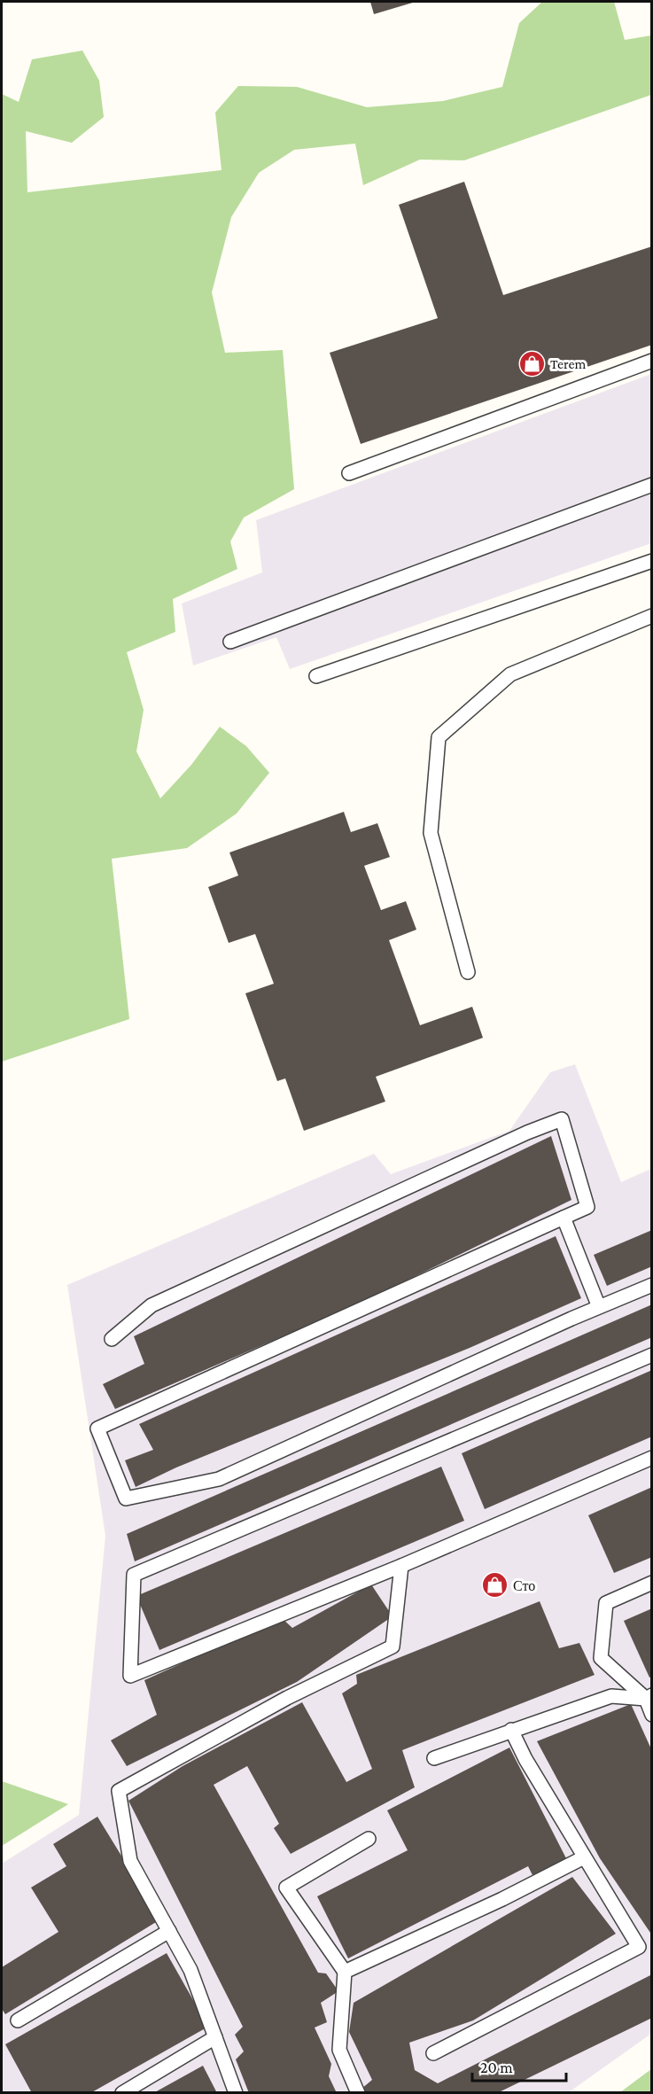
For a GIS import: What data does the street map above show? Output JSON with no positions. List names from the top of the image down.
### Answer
{
  "places": {
    "shop": ["Terem", "Сто"]
  },
  "scale_bar": "20 m"
}
